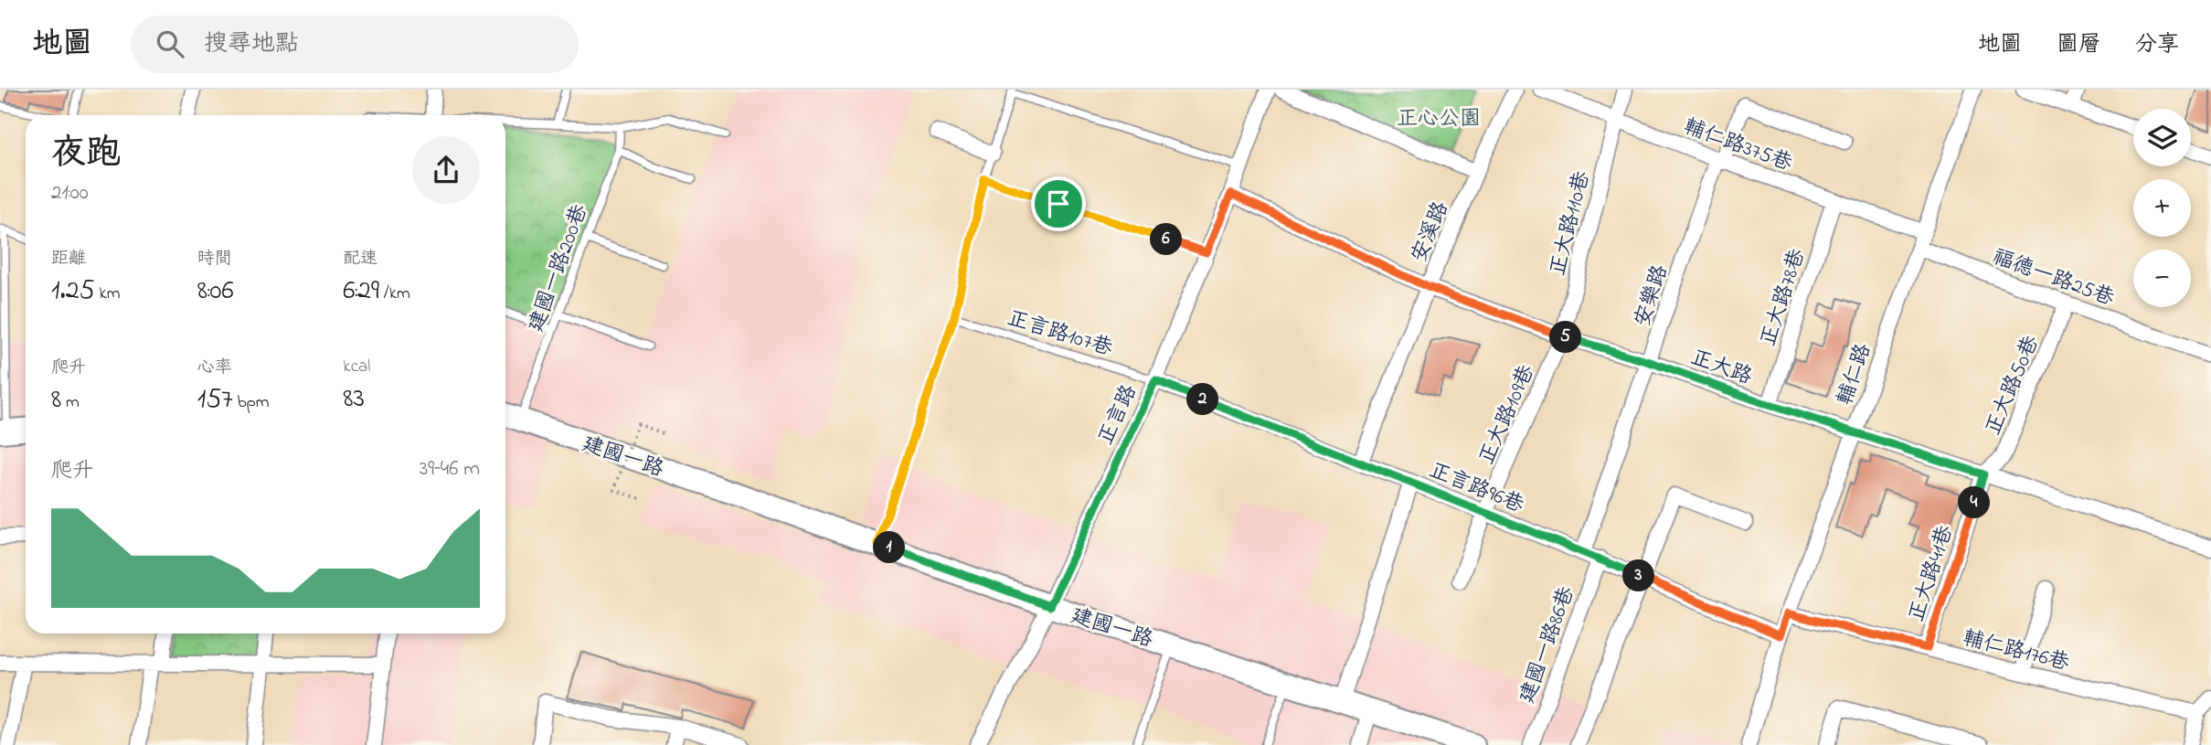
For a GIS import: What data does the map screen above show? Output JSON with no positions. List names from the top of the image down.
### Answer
{
  "streets": {
    "main road": ["建國一路"],
    "street": [
      "輔仁路375巷",
      "正大路110巷",
      "安溪路",
      "福德一路25巷",
      "安樂路",
      "正大路78巷",
      "正大路",
      "輔仁路",
      "正大路50巷",
      "正言路",
      "正大路109巷",
      "正言路96巷",
      "正大路41巷",
      "建國一路86巷",
      "輔仁路176巷"
    ],
    "lane": ["建國一路200巷", "正言路107巷"]
  },
  "crossings": [
    ["輔仁路375巷", "正大路110巷"],
    ["輔仁路375巷", "安樂路"],
    ["輔仁路375巷", "正大路78巷"],
    ["輔仁路375巷", "輔仁路"],
    ["正大路110巷", "正大路"],
    ["正大路110巷", "正大路109巷"],
    ["安溪路", "正大路"],
    ["安溪路", "正言路96巷"],
    ["建國一路200巷", "建國一路"],
    ["福德一路25巷", "輔仁路"],
    ["福德一路25巷", "正大路50巷"],
    ["安樂路", "正大路"],
    ["安樂路", "正言路96巷"],
    ["正大路78巷", "正大路"],
    ["正言路107巷", "正言路"],
    ["正言路107巷", "正言路96巷"],
    ["正大路", "輔仁路"],
    ["正大路", "正大路50巷"],
    ["正大路", "正言路"],
    ["正大路", "正大路109巷"],
    ["正大路", "正大路41巷"],
    ["輔仁路", "正言路96巷"],
    ["輔仁路", "輔仁路176巷"],
    ["正大路50巷", "正大路41巷"],
    ["正言路", "建國一路"],
    ["正言路", "正言路96巷"],
    ["正大路109巷", "正言路96巷"],
    ["正言路96巷", "建國一路86巷"],
    ["正大路41巷", "輔仁路176巷"]
  ],
  "parks": ["正心公園"],
  "page": {
    "header": "地圖",
    "search": "搜尋地點",
    "nav": ["地圖", "圖層", "分享"],
    "map_buttons": ["+", "−"],
    "heading": ["夜跑", "21:00"],
    "pins": [
      "6",
      "5",
      "2",
      "4",
      "1",
      "3"
    ],
    "stats": [
      ["距離", "1.25 km"],
      ["時間", "8:06"],
      ["配速", "6:29 /km"],
      ["爬升", "8 m"],
      ["心率", "157 bpm"],
      ["kcal", "83"]
    ],
    "chart": ["爬升", "39–46 m"]
  }
}
